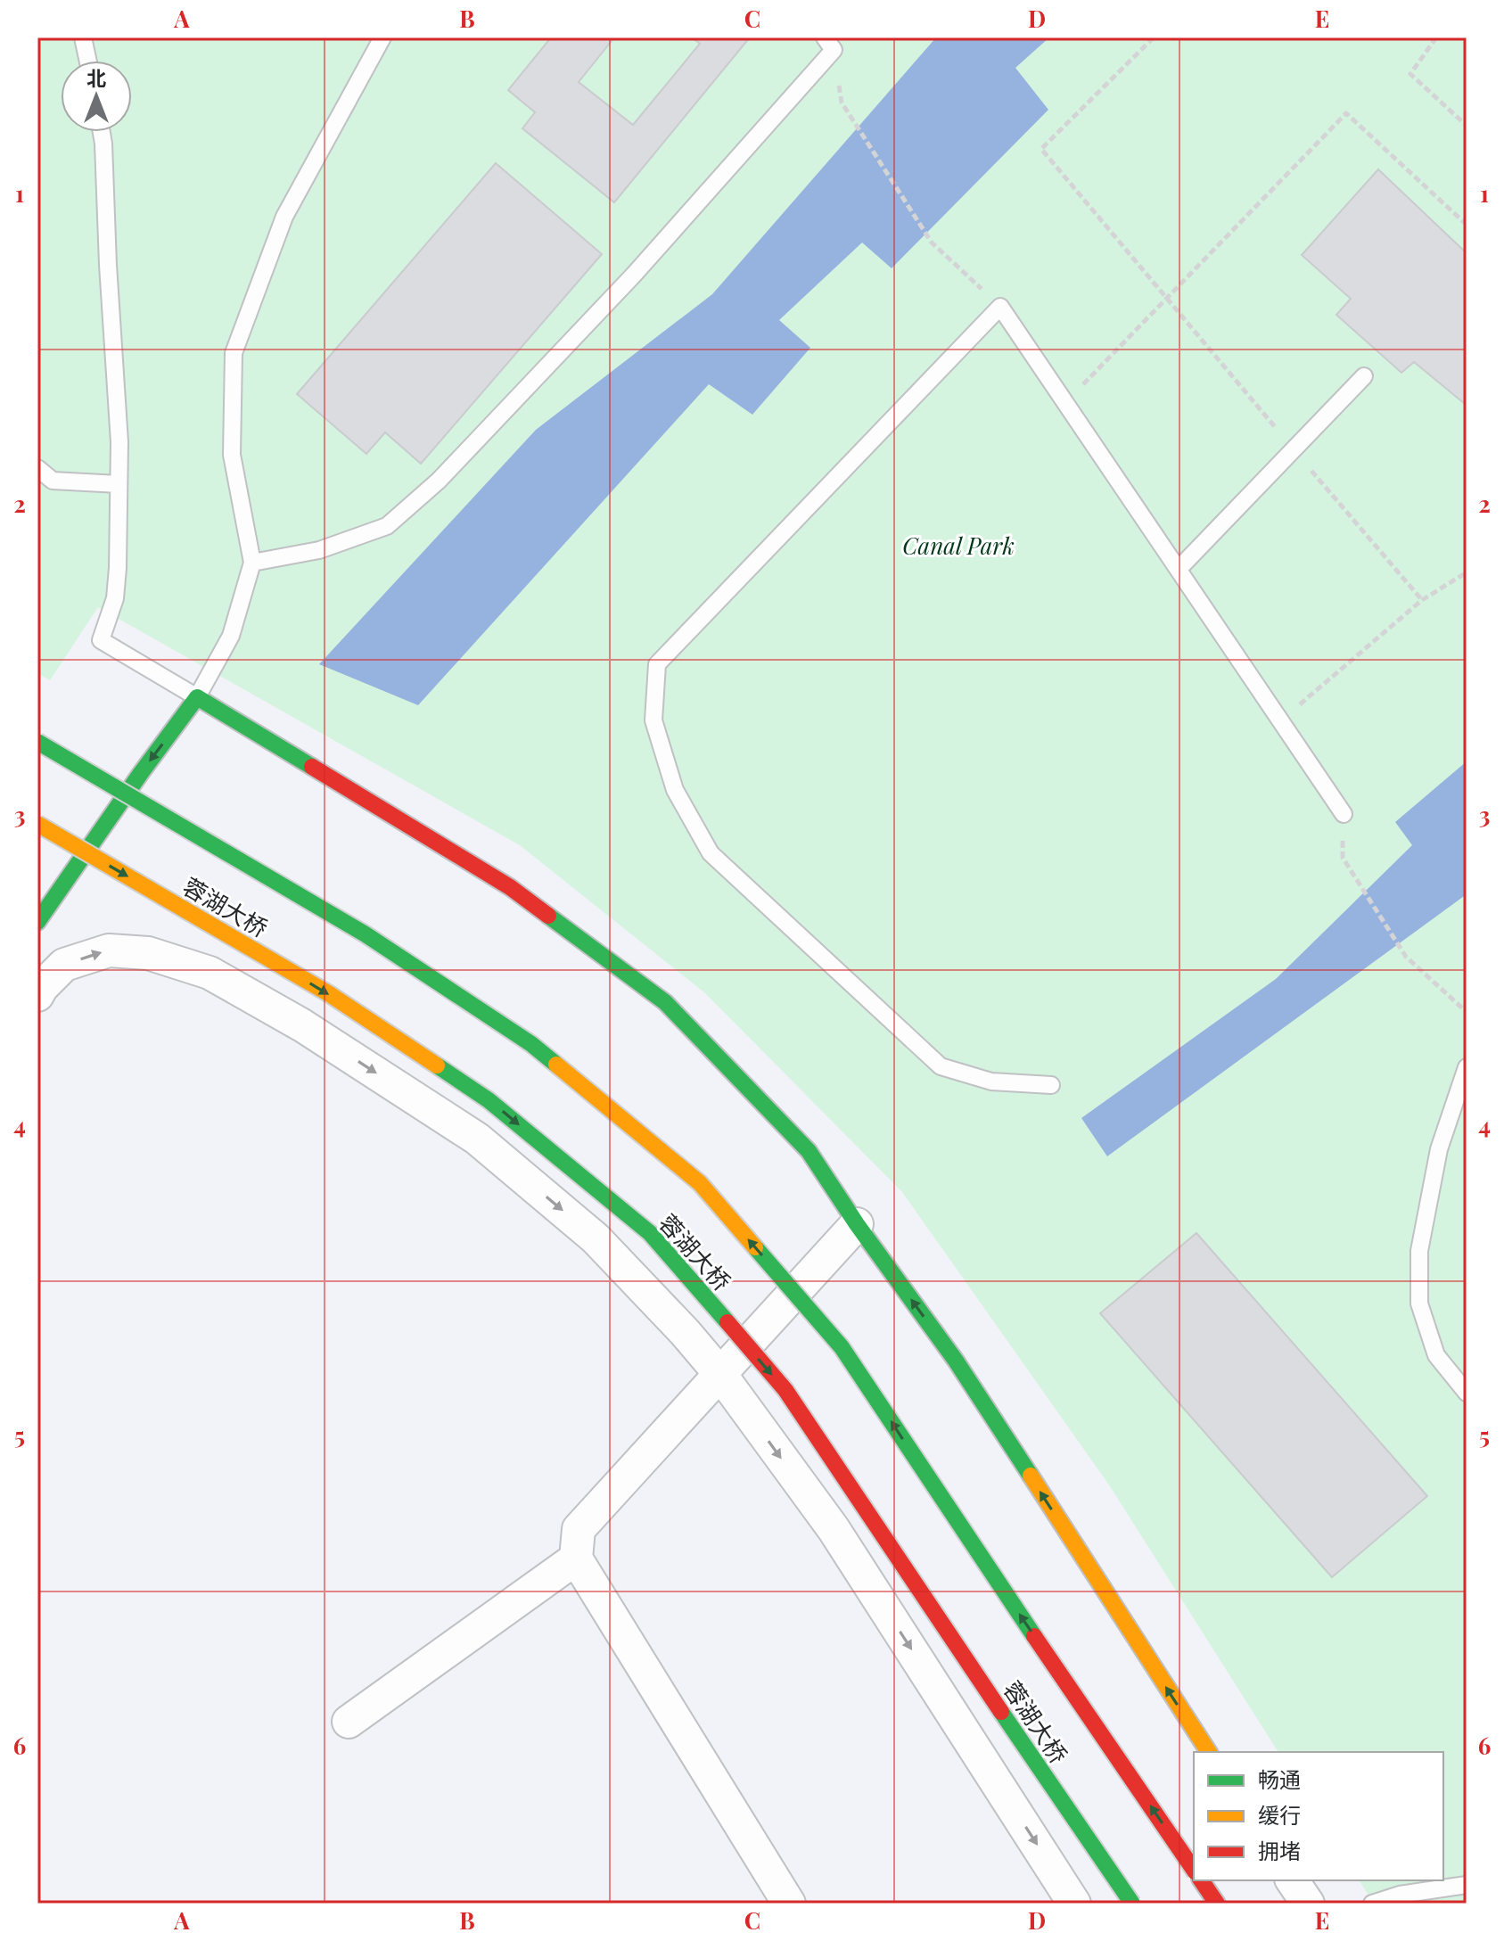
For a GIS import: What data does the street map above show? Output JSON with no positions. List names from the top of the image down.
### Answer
{
  "streets": {
    "main road": ["蓉湖大桥"]
  },
  "parks": ["Canal Park"],
  "legend": ["畅通", "缓行", "拥堵"],
  "north": "top",
  "grid": {
    "columns": [
      "A",
      "B",
      "C",
      "D",
      "E"
    ],
    "rows": [
      "1",
      "2",
      "3",
      "4",
      "5",
      "6"
    ]
  }
}
